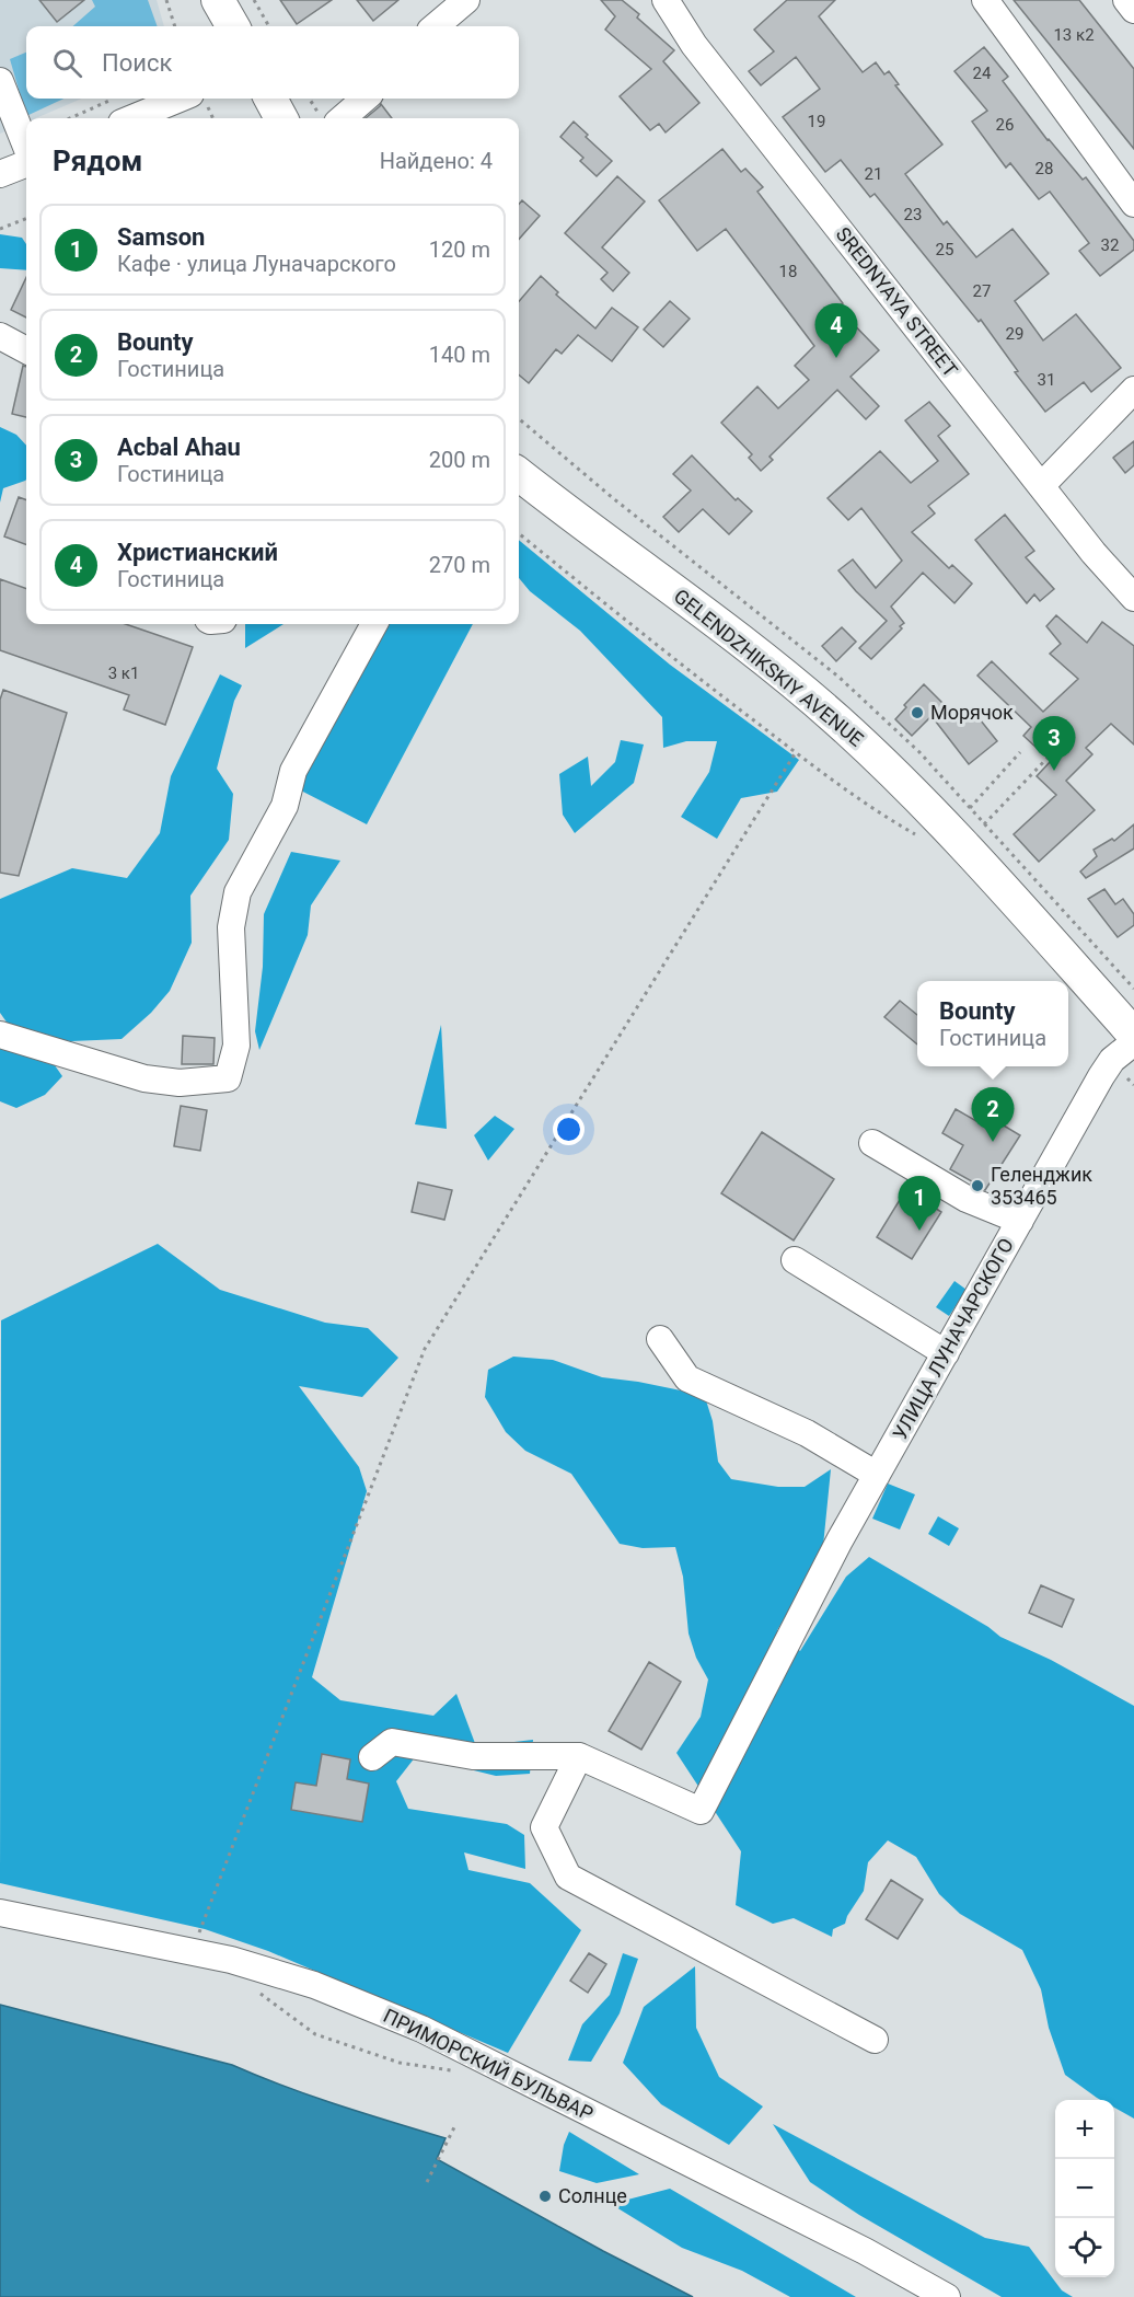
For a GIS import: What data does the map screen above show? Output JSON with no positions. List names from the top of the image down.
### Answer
{
  "streets": {
    "main road": ["GELENDZHIKSKIY AVENUE"],
    "street": ["SREDNYAYA STREET", "УЛИЦА ЛУНАЧАРСКОГО", "ПРИМОРСКИЙ БУЛЬВАР"]
  },
  "places": ["Морячок", "Геленджик 353465", "Солнце"],
  "house_numbers": [
    "13 к2",
    "24",
    "19",
    "26",
    "28",
    "21",
    "23",
    "32",
    "25",
    "18",
    "27",
    "29",
    "31",
    "3 к1"
  ],
  "page": {
    "search": "Поиск",
    "heading": ["Рядом", "Найдено: 4"],
    "list": [
      {
        "mark": "1",
        "name": "Samson",
        "note": "Кафе · улица Луначарского",
        "value": "120 m"
      },
      {
        "mark": "2",
        "name": "Bounty",
        "note": "Гостиница",
        "value": "140 m"
      },
      {
        "mark": "3",
        "name": "Acbal Ahau",
        "note": "Гостиница",
        "value": "200 m"
      },
      {
        "mark": "4",
        "name": "Христианский",
        "note": "Гостиница",
        "value": "270 m"
      }
    ],
    "pins": [
      "4",
      "3",
      "2",
      "1"
    ],
    "popup": ["Bounty", "Гостиница"],
    "map_buttons": ["+", "−"]
  }
}
